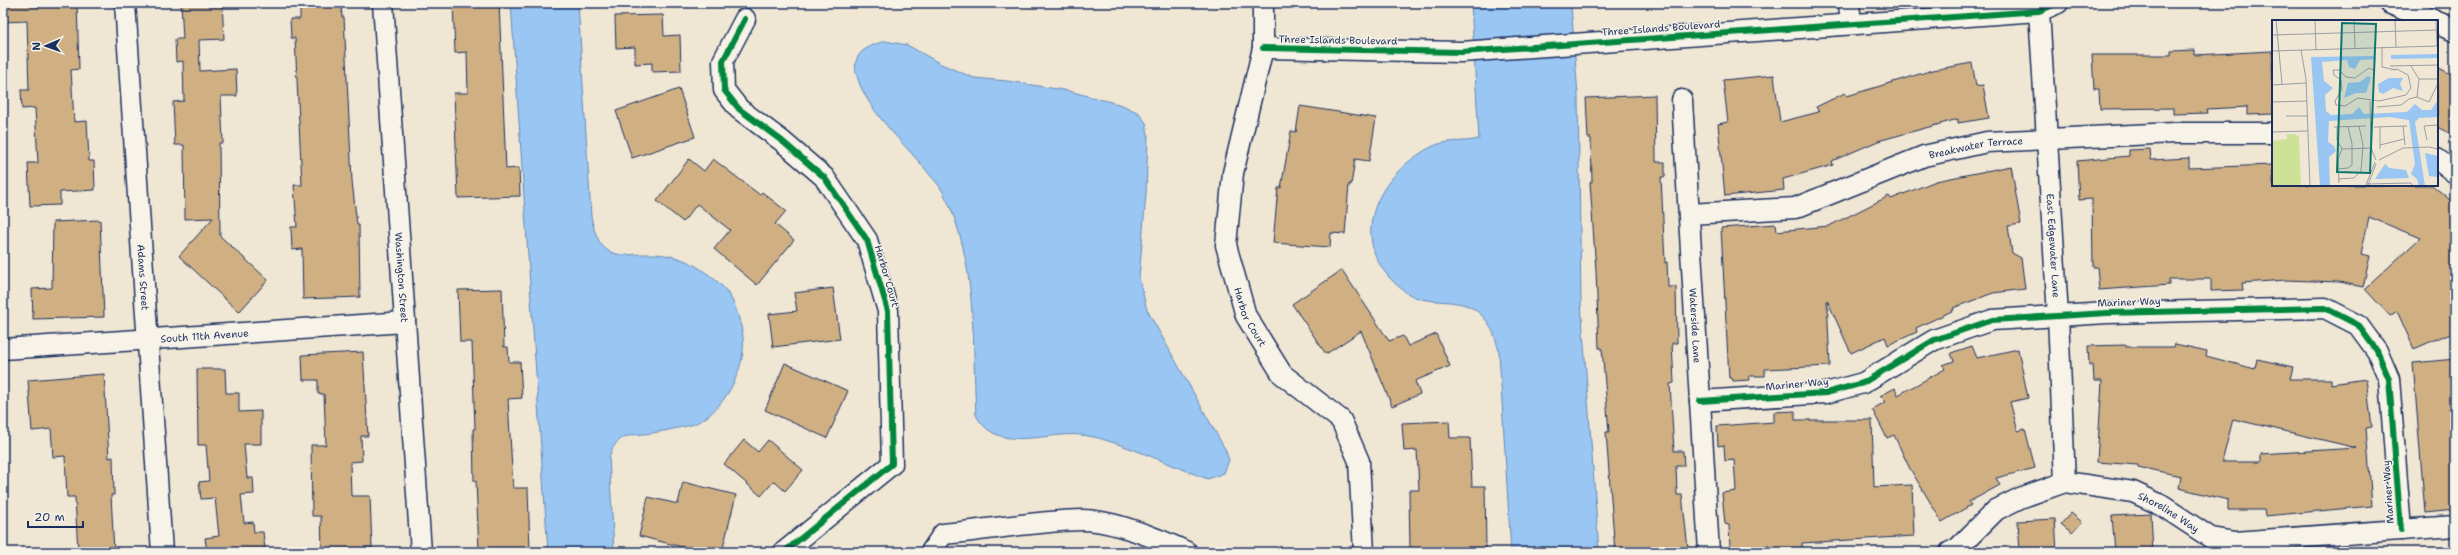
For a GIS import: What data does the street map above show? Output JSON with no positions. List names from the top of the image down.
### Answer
{
  "streets": {
    "street": [
      "Three Islands Boulevard",
      "Breakwater Terrace",
      "East Edgewater Lane",
      "Harbor Court",
      "Adams Street",
      "Washington Street",
      "Mariner Way",
      "Waterside Lane",
      "South 11th Avenue",
      "Shoreline Way"
    ]
  },
  "crossings": [
    ["Three Islands Boulevard", "East Edgewater Lane"],
    ["Three Islands Boulevard", "Harbor Court"],
    ["Breakwater Terrace", "East Edgewater Lane"],
    ["Breakwater Terrace", "Waterside Lane"],
    ["East Edgewater Lane", "Mariner Way"],
    ["East Edgewater Lane", "Shoreline Way"],
    ["Adams Street", "South 11th Avenue"],
    ["Washington Street", "South 11th Avenue"],
    ["Mariner Way", "Waterside Lane"],
    ["Mariner Way", "Shoreline Way"]
  ],
  "scale_bar": "20 m",
  "north": "left"
}
